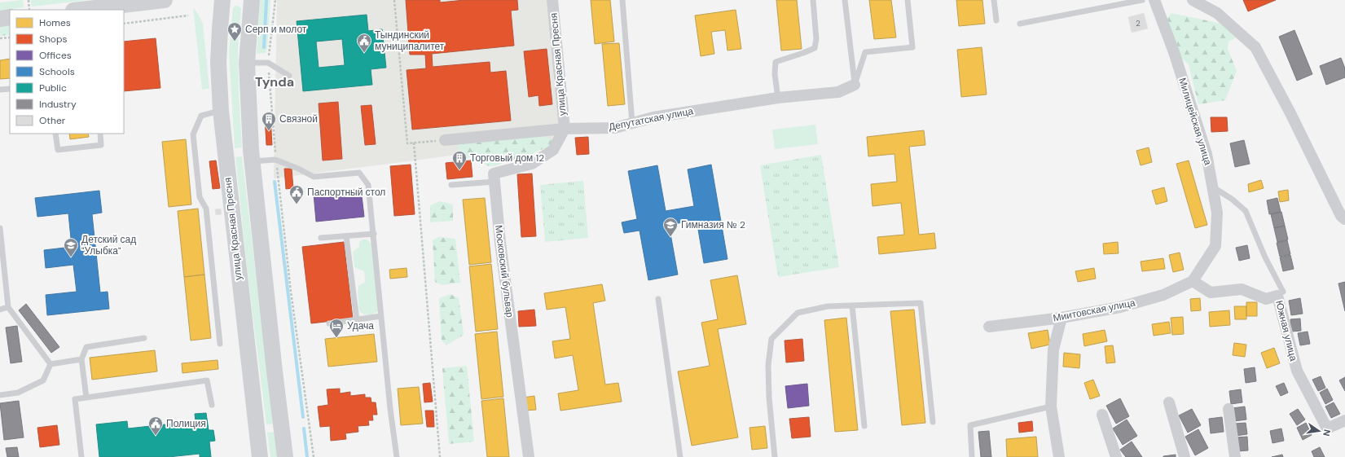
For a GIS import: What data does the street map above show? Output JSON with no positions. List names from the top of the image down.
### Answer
{
  "streets": {
    "street": [
      "улица Красная Пресня",
      "Депутатская улица",
      "Милицейская улица",
      "Московский бульвар",
      "Миитовская улица",
      "Южная улица"
    ]
  },
  "crossings": [
    ["улица Красная Пресня", "Депутатская улица"],
    ["Милицейская улица", "Миитовская улица"],
    ["Милицейская улица", "Южная улица"],
    ["Миитовская улица", "Южная улица"]
  ],
  "districts": ["Tynda"],
  "places": {
    "place": ["Серп и молот"],
    "public building": ["Тындинский муниципалитет", "Паспортный стол", "Полиция"],
    "building": ["Связной", "Торговый дом 12"],
    "school or university": ["Гимназия № 2", "Детский сад \"Улыбка\""],
    "hotel": ["Удача"]
  },
  "house_numbers": ["2"],
  "legend": [
    "Homes",
    "Shops",
    "Offices",
    "Schools",
    "Public",
    "Industry",
    "Other"
  ],
  "north": "right"
}
